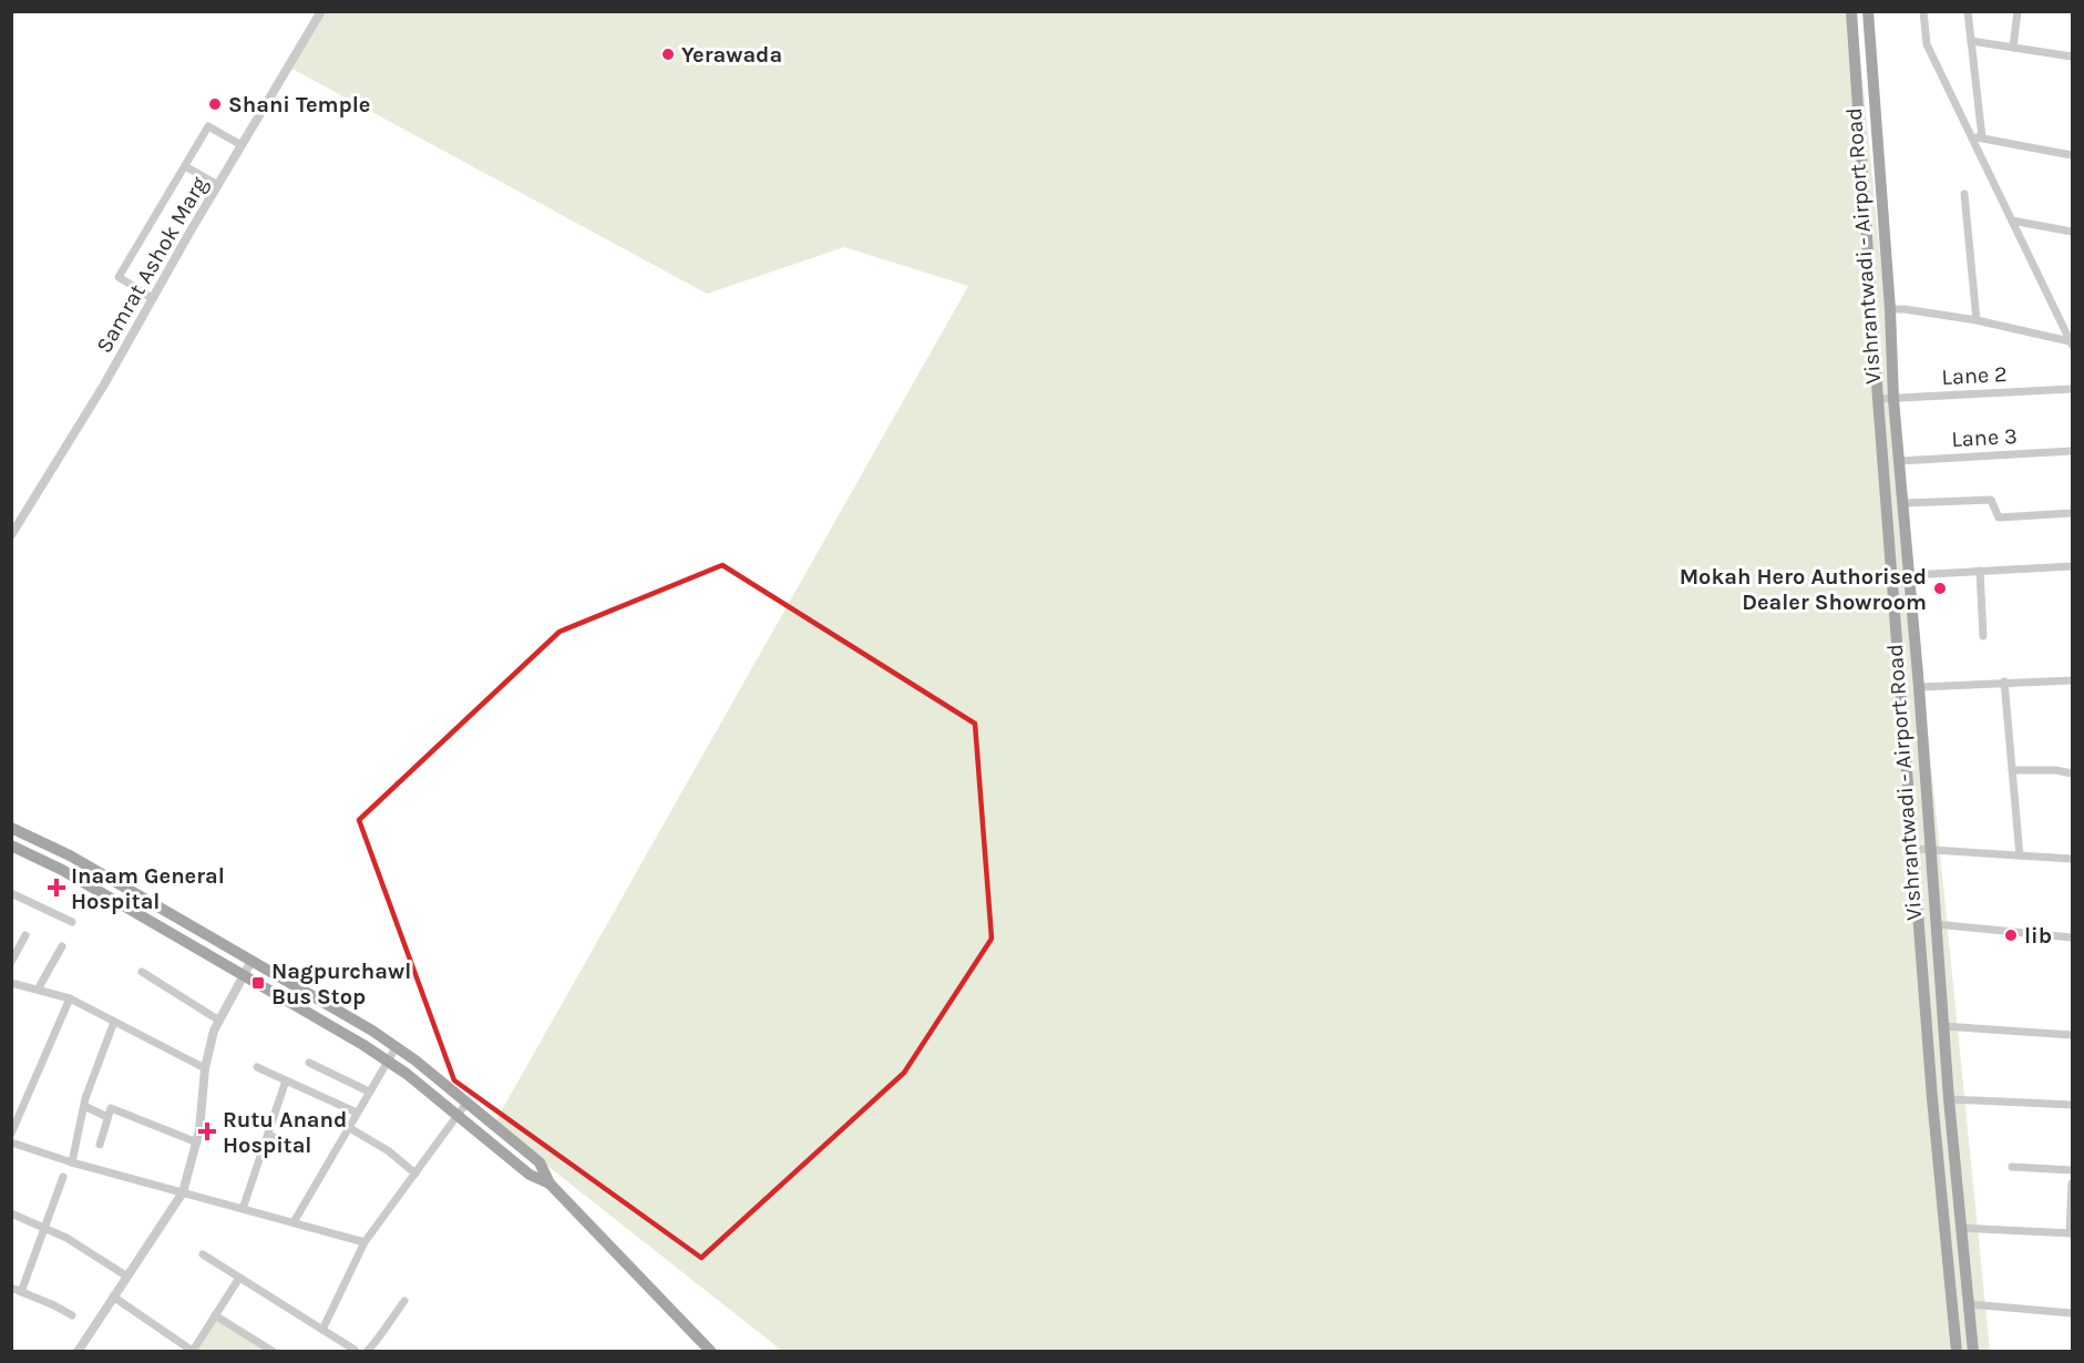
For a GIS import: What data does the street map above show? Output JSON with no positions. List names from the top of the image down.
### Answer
{
  "streets": {
    "main road": ["Vishrantwadi - Airport Road"],
    "street": ["Samrat Ashok Marg", "Lane 2", "Lane 3"]
  },
  "crossings": [
    ["Vishrantwadi - Airport Road", "Lane 2"],
    ["Vishrantwadi - Airport Road", "Lane 3"]
  ],
  "places": {
    "other": [
      "Yerawada",
      "Shani Temple",
      "Mokah Hero Authorised Dealer Showroom",
      "lib"
    ],
    "health": ["Inaam General Hospital", "Rutu Anand Hospital"],
    "transit": ["Nagpurchawl Bus Stop"]
  }
}
